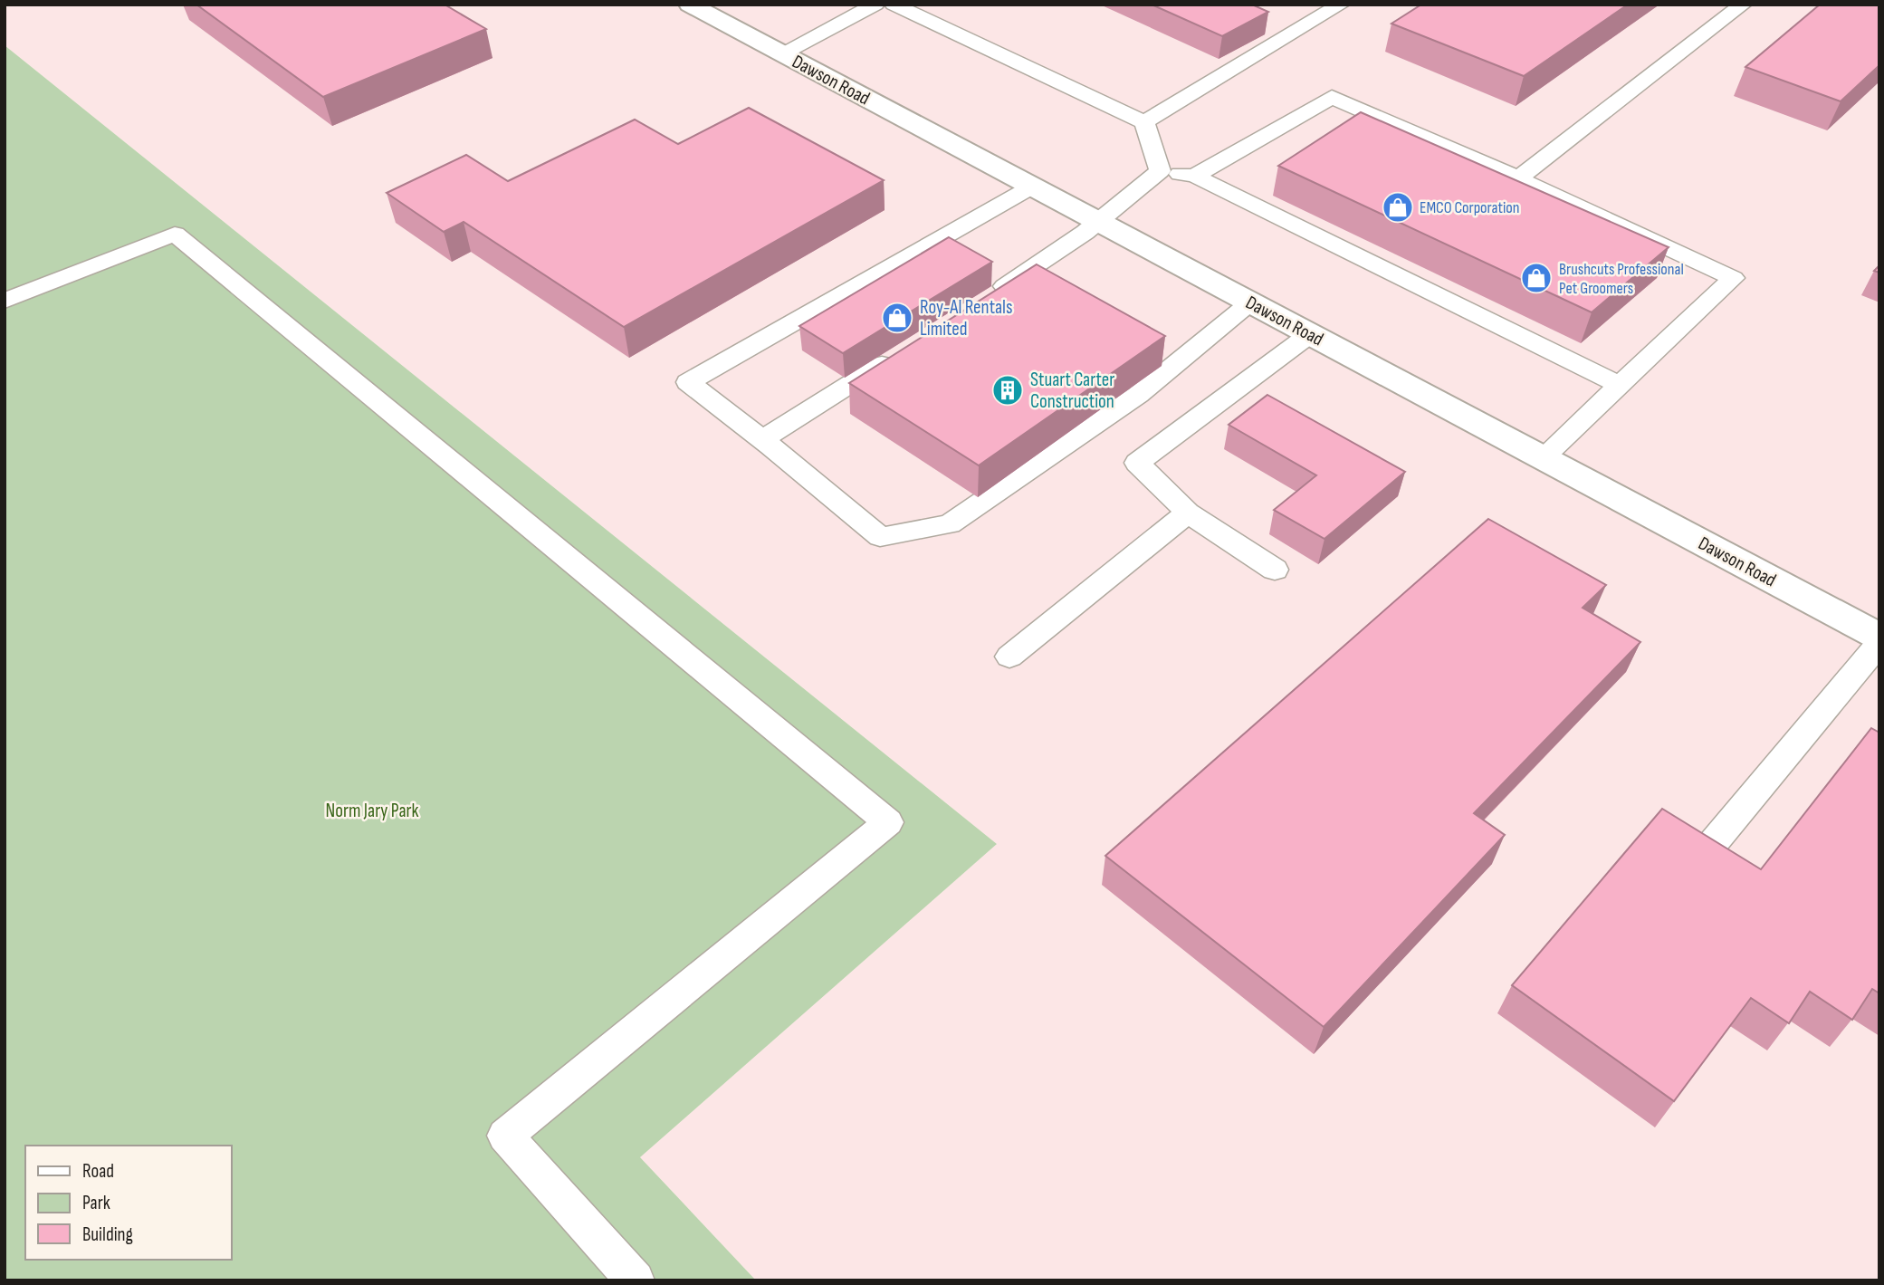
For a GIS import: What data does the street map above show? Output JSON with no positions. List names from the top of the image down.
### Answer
{
  "streets": {
    "street": ["Dawson Road"]
  },
  "parks": ["Norm Jary Park"],
  "places": {
    "shop": ["EMCO Corporation", "Brushcuts Professional Pet Groomers", "Roy-Al Rentals Limited"],
    "building": ["Stuart Carter Construction"]
  },
  "legend": ["Road", "Park", "Building"]
}
